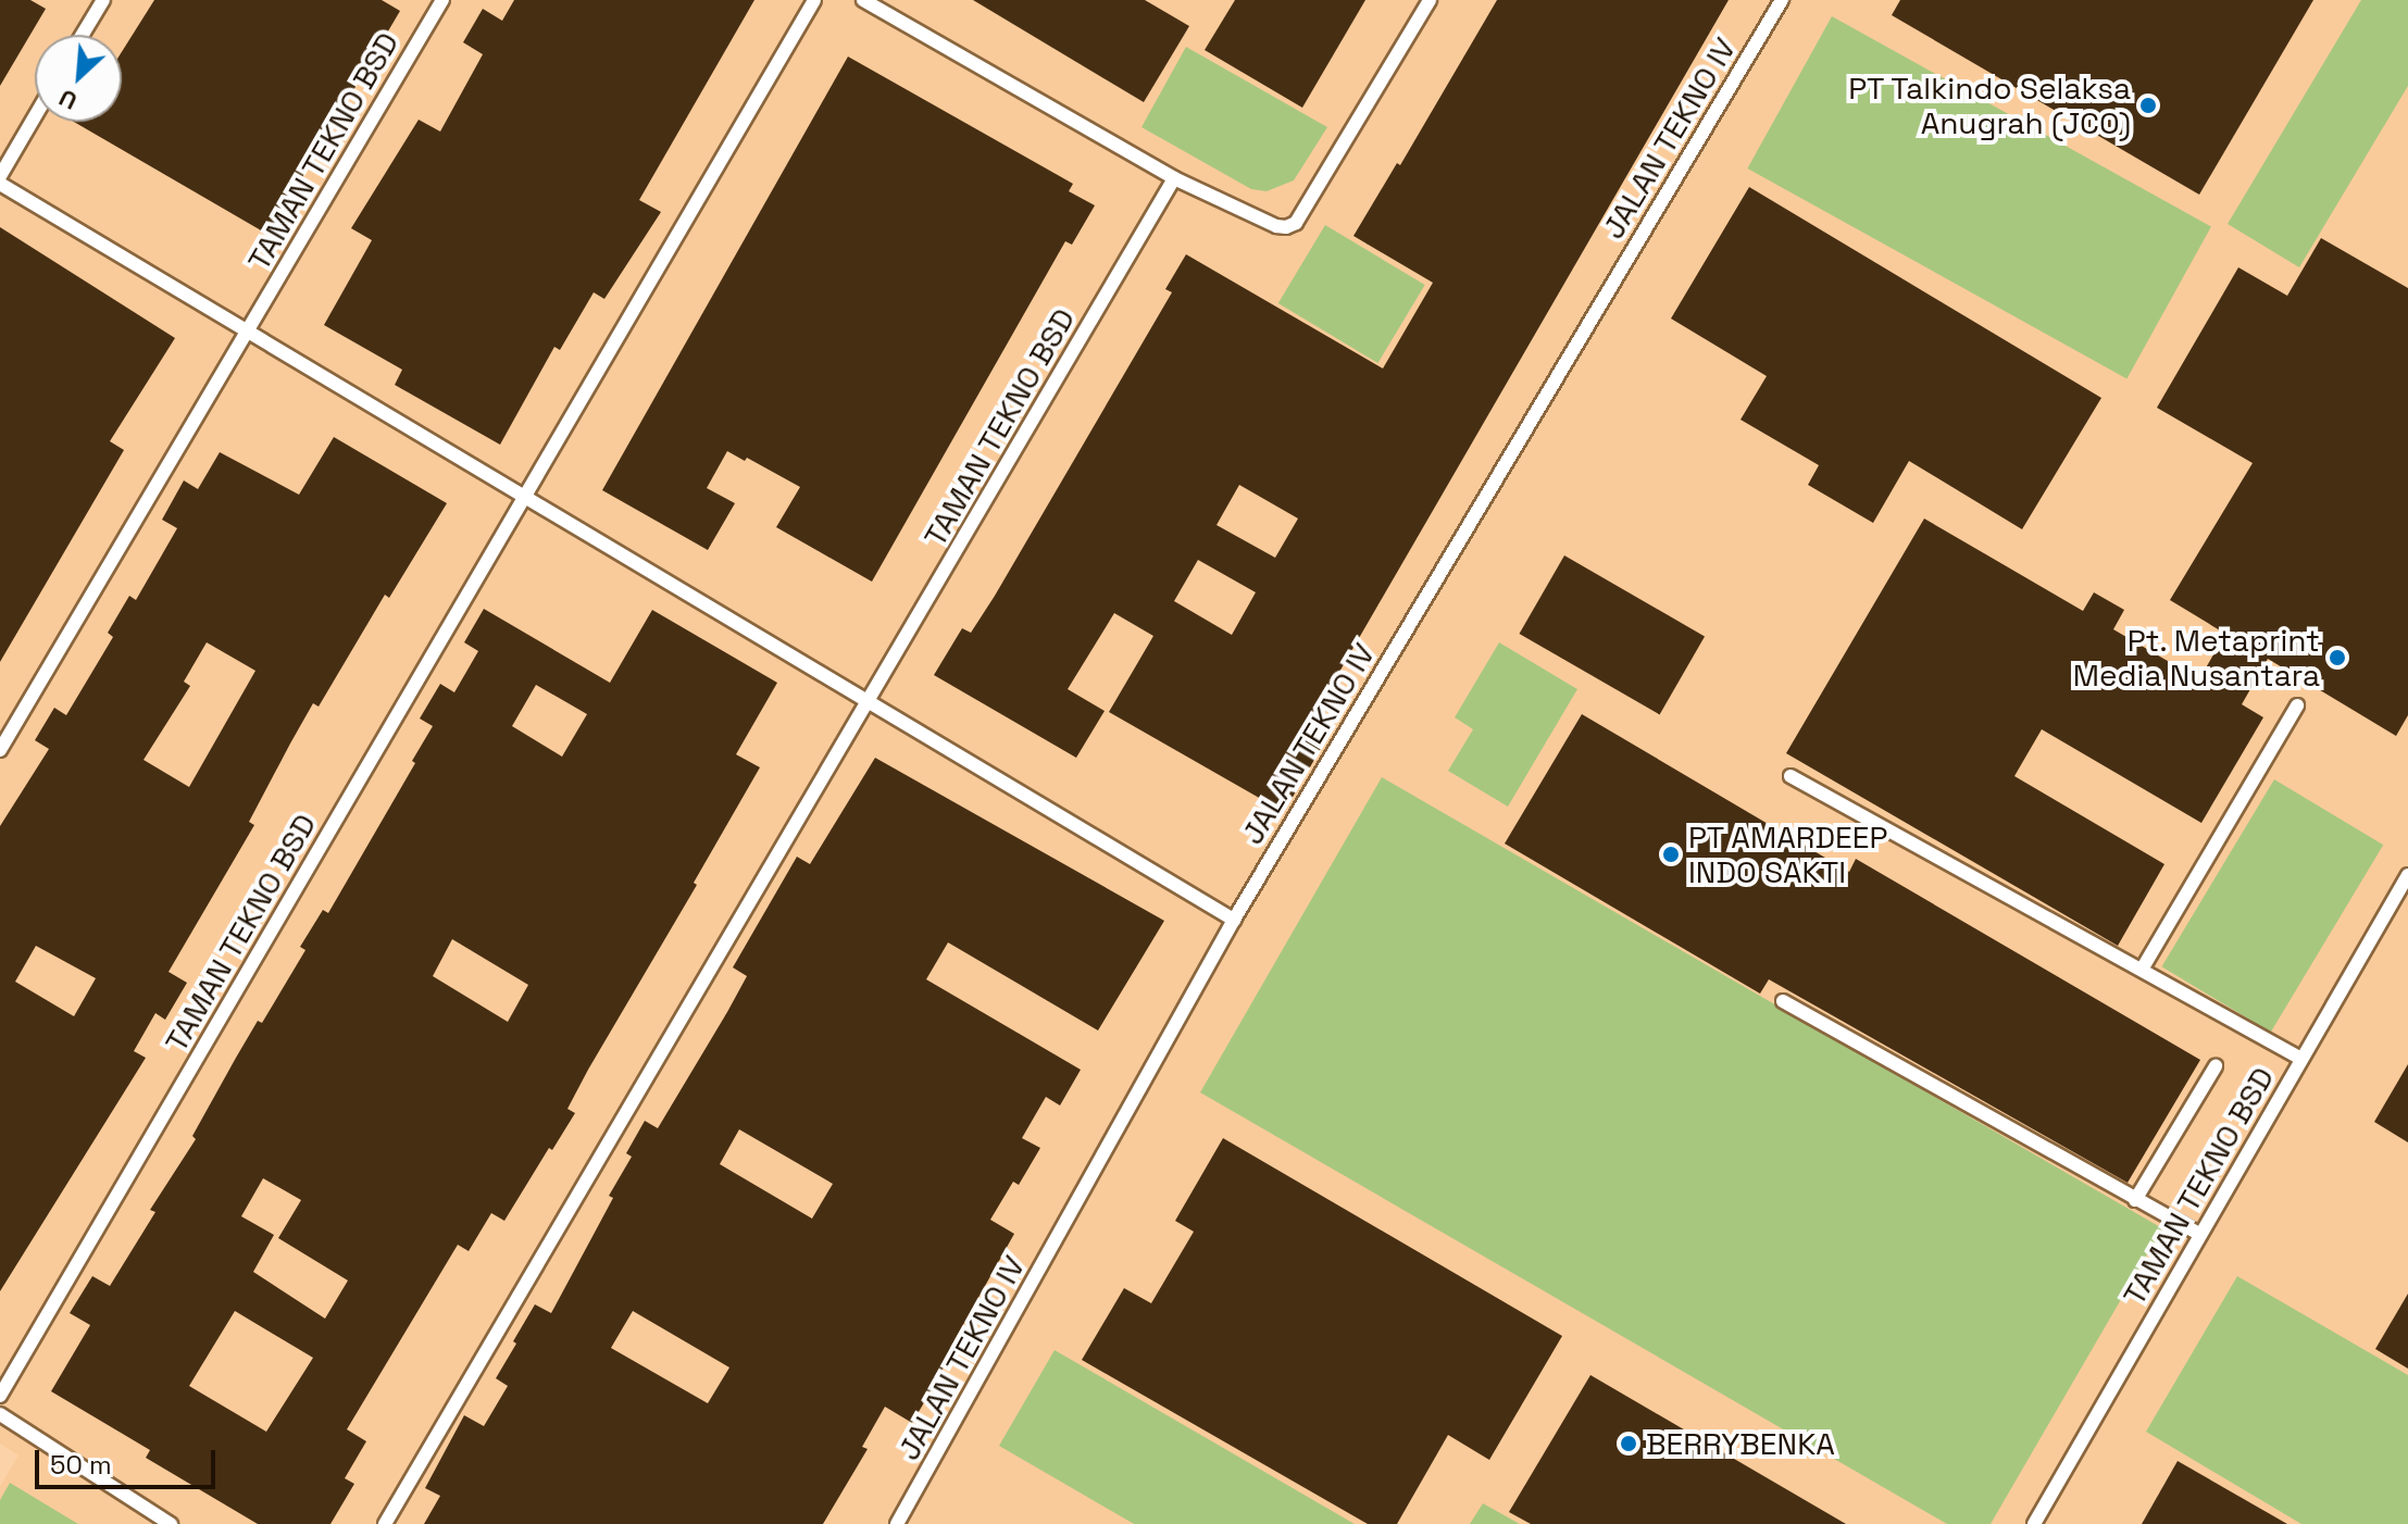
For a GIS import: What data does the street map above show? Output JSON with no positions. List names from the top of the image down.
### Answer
{
  "streets": {
    "lane": ["JALAN TEKNO IV", "TAMAN TEKNO BSD"]
  },
  "places": [
    "PT Talkindo Selaksa Anugrah (JCO)",
    "Pt. Metaprint Media Nusantara",
    "PT AMARDEEP INDO SAKTI",
    "BERRYBENKA"
  ],
  "scale_bar": "50 m",
  "north": "bottom left"
}
